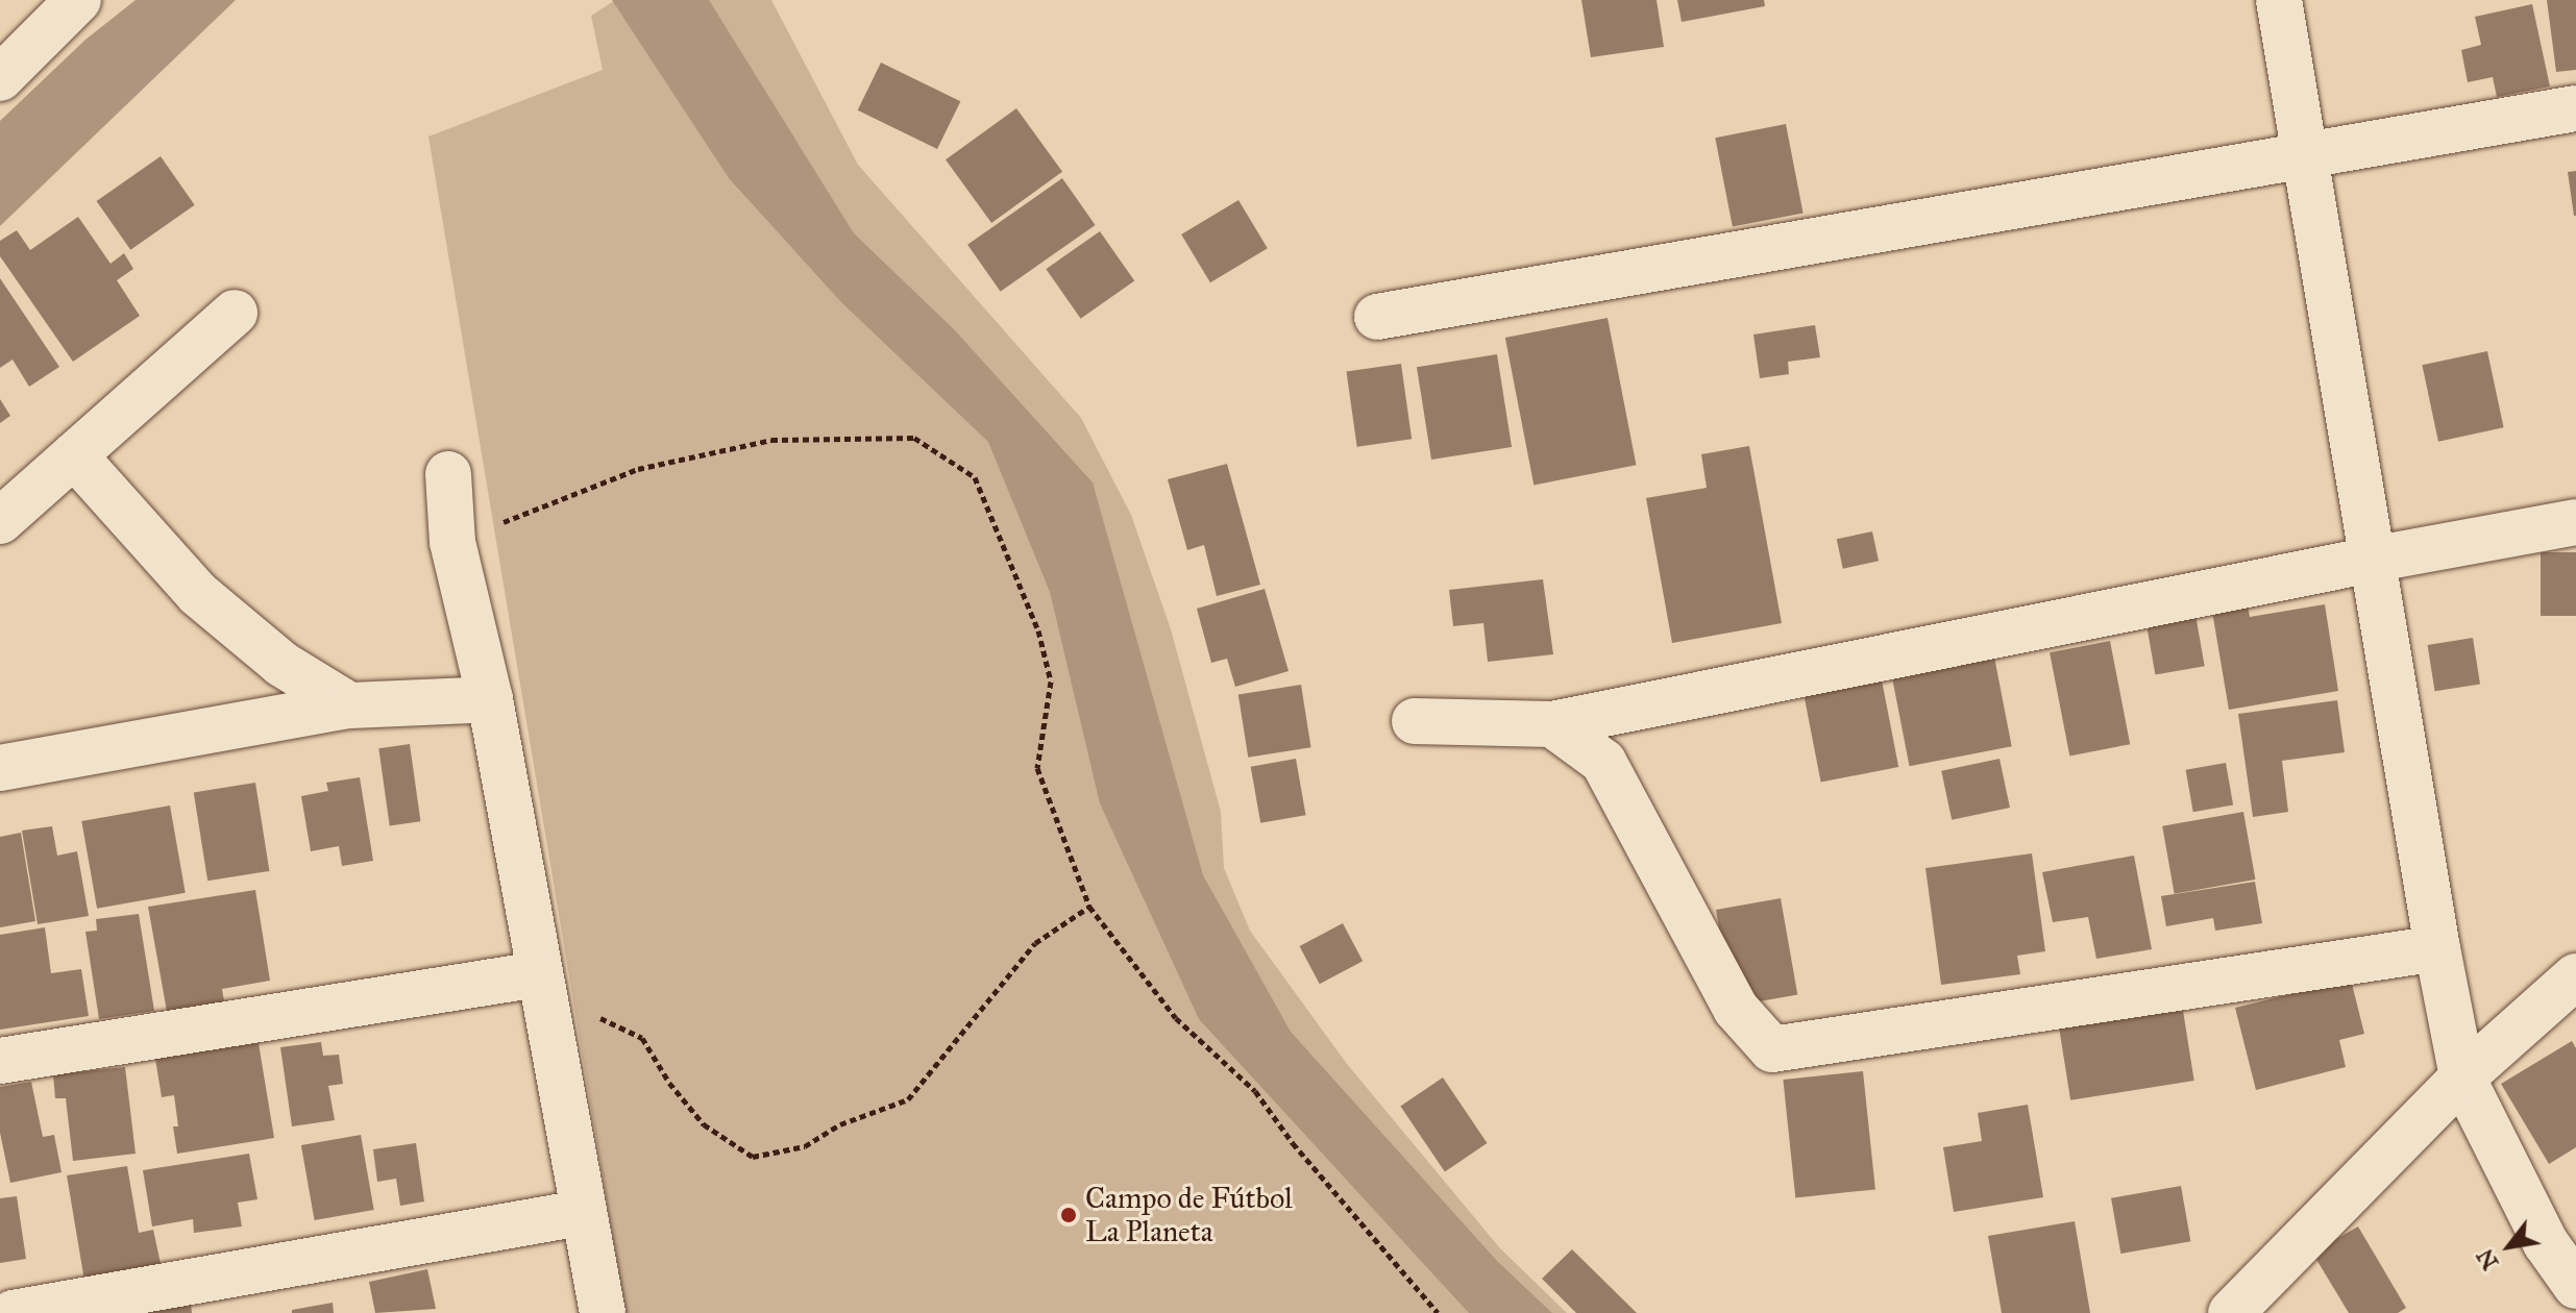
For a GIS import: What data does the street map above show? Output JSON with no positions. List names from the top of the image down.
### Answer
{
  "places": ["Campo de Fútbol La Planeta"],
  "north": "bottom left"
}
